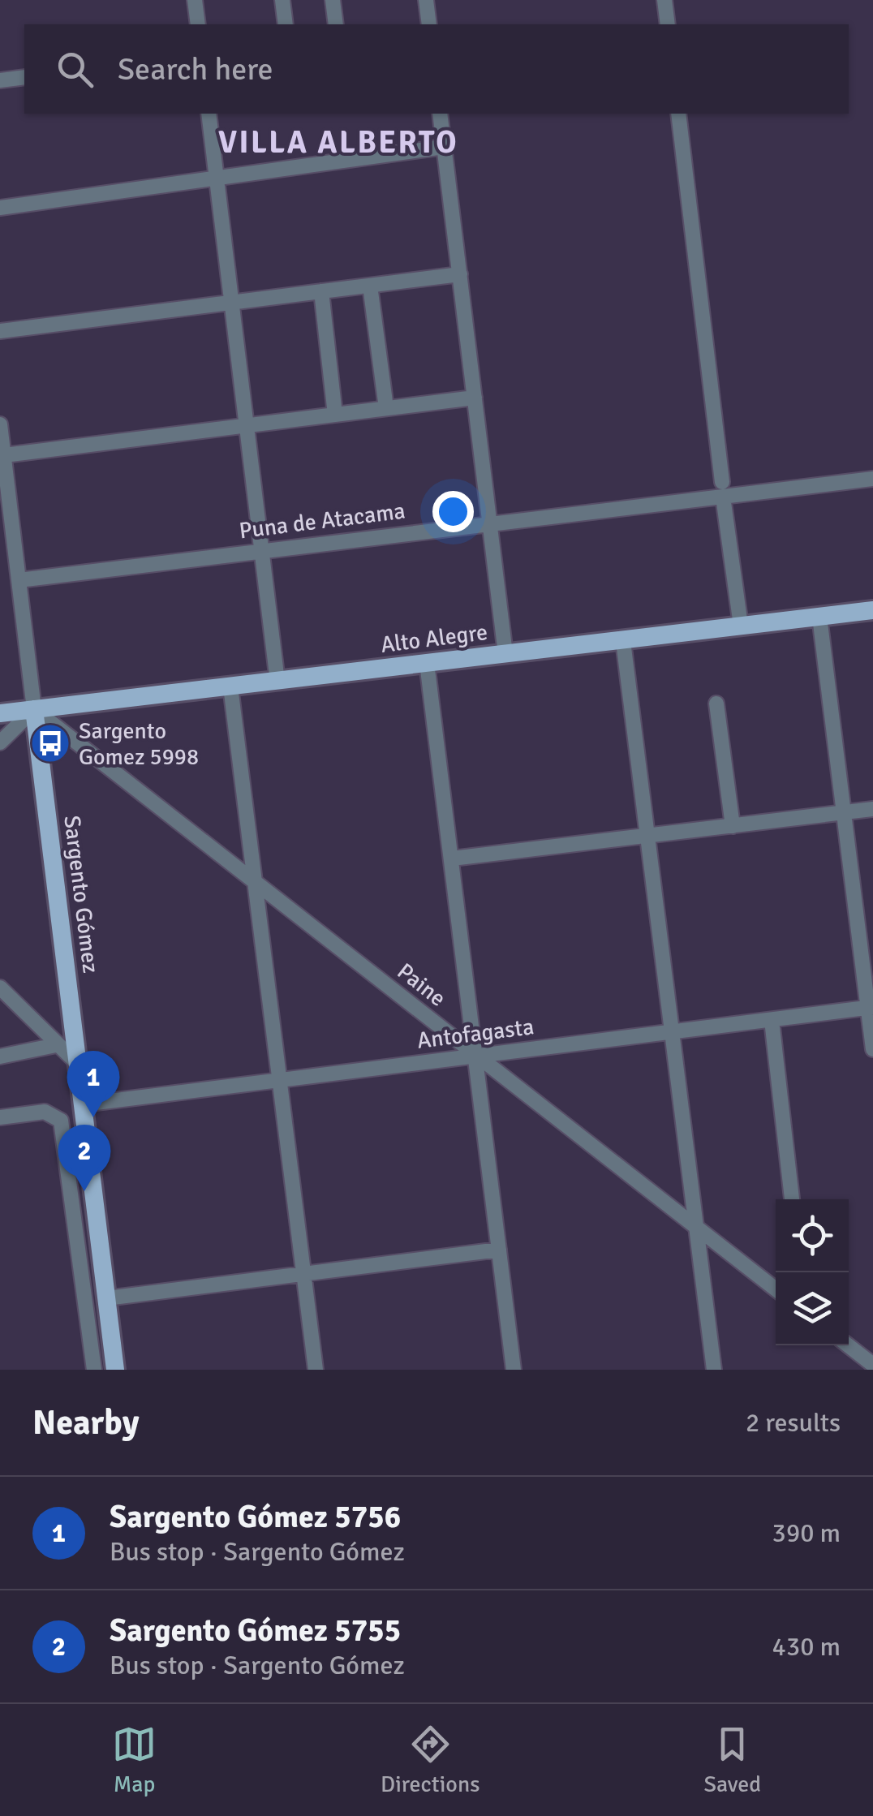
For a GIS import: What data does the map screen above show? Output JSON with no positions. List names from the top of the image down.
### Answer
{
  "streets": {
    "main road": ["Alto Alegre", "Sargento Gómez"],
    "street": ["Puna de Atacama", "Paine", "Antofagasta"]
  },
  "crossings": [
    ["Puna de Atacama", "Sargento Gómez"],
    ["Alto Alegre", "Sargento Gómez"],
    ["Alto Alegre", "Paine"],
    ["Sargento Gómez", "Paine"],
    ["Sargento Gómez", "Antofagasta"],
    ["Paine", "Antofagasta"]
  ],
  "districts": ["VILLA ALBERTO"],
  "places": {
    "bus stop": ["Sargento Gomez 5998"]
  },
  "page": {
    "search": "Search here",
    "pins": ["1", "2"],
    "heading": ["Nearby", "2 results"],
    "list": [
      {
        "mark": "1",
        "name": "Sargento Gómez 5756",
        "note": "Bus stop · Sargento Gómez",
        "value": "390 m"
      },
      {
        "mark": "2",
        "name": "Sargento Gómez 5755",
        "note": "Bus stop · Sargento Gómez",
        "value": "430 m"
      }
    ],
    "nav": ["Map", "Directions", "Saved"]
  }
}
